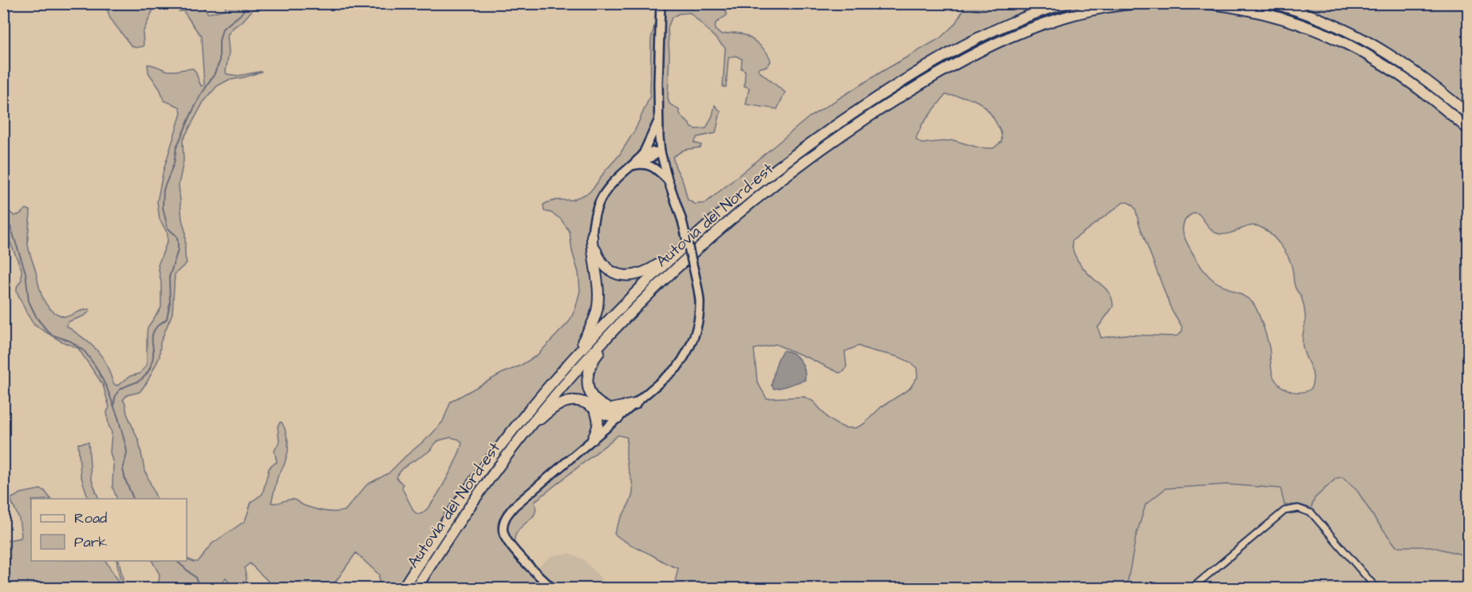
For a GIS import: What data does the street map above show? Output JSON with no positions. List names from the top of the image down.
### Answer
{
  "streets": {
    "highway": ["Autovia del Nord-est"]
  },
  "legend": ["Road", "Park"]
}
